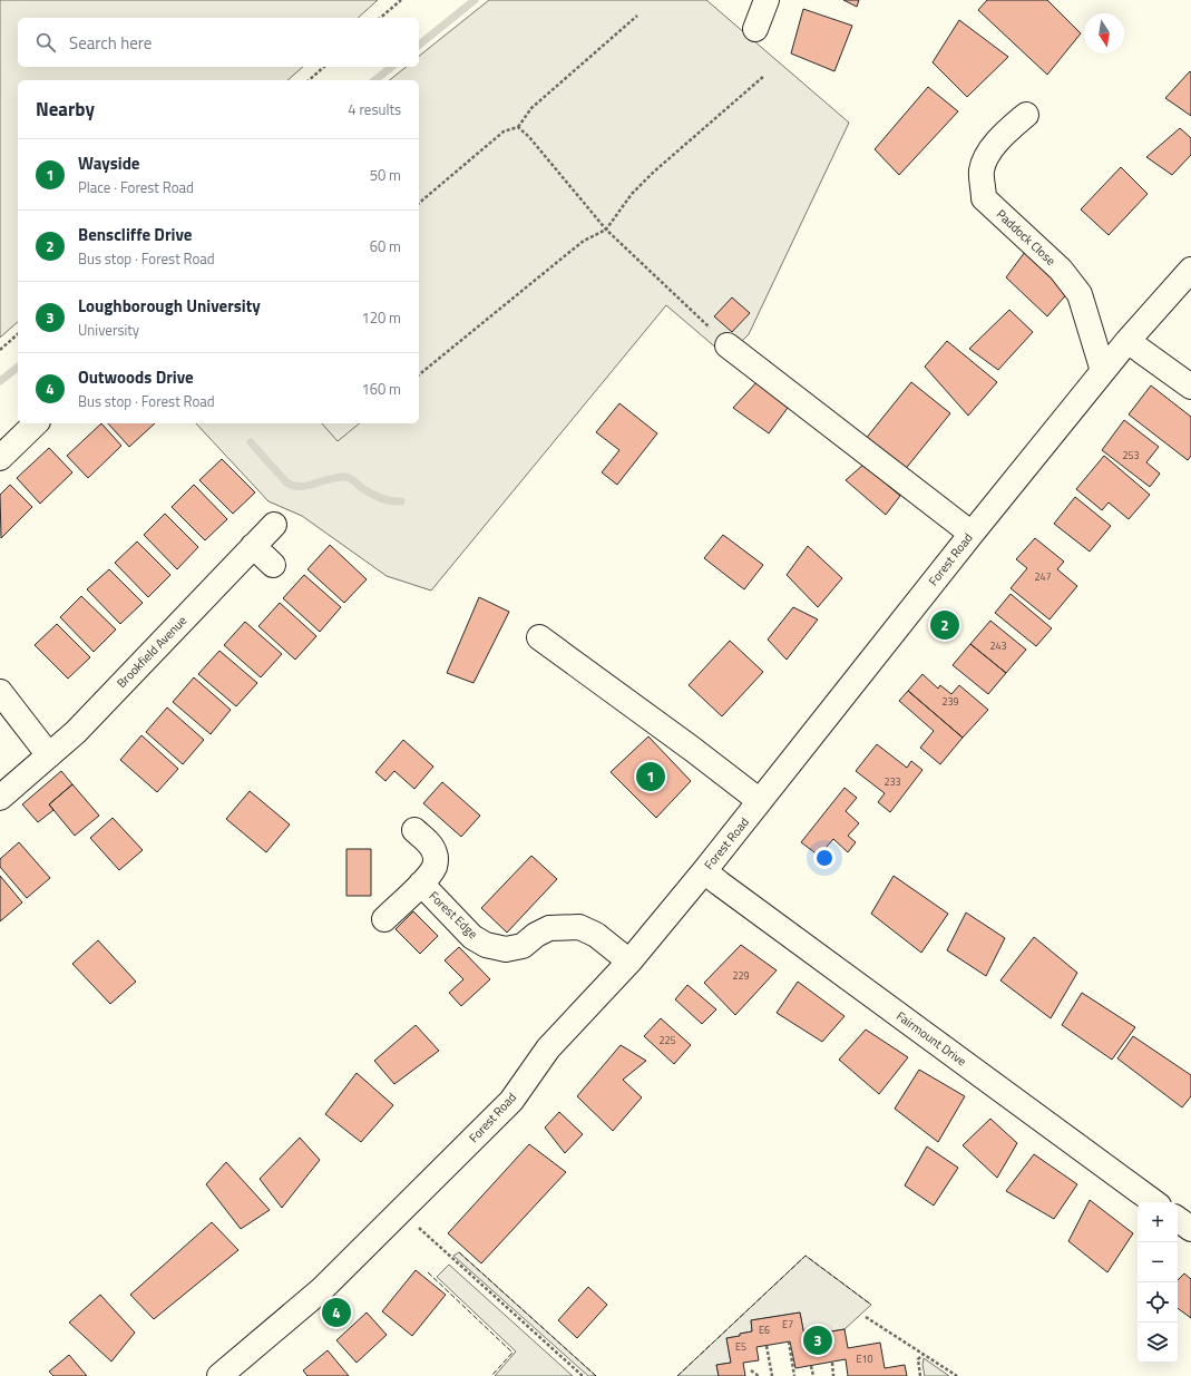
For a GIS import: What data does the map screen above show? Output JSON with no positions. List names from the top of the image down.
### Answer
{
  "streets": {
    "street": [
      "Paddock Close",
      "Forest Road",
      "Brookfield Avenue",
      "Forest Edge",
      "Fairmount Drive"
    ]
  },
  "crossings": [
    ["Paddock Close", "Forest Road"],
    ["Forest Road", "Forest Edge"],
    ["Forest Road", "Fairmount Drive"]
  ],
  "house_numbers": [
    "253",
    "247",
    "243",
    "239",
    "233",
    "229",
    "225",
    "E7",
    "E6",
    "E5",
    "E10"
  ],
  "north": "bottom",
  "page": {
    "search": "Search here",
    "heading": ["Nearby", "4 results"],
    "list": [
      {
        "mark": "1",
        "name": "Wayside",
        "note": "Place · Forest Road",
        "value": "50 m"
      },
      {
        "mark": "2",
        "name": "Benscliffe Drive",
        "note": "Bus stop · Forest Road",
        "value": "60 m"
      },
      {
        "mark": "3",
        "name": "Loughborough University",
        "note": "University",
        "value": "120 m"
      },
      {
        "mark": "4",
        "name": "Outwoods Drive",
        "note": "Bus stop · Forest Road",
        "value": "160 m"
      }
    ],
    "pins": [
      "2",
      "1",
      "4",
      "3"
    ],
    "map_buttons": ["+", "−"]
  }
}
